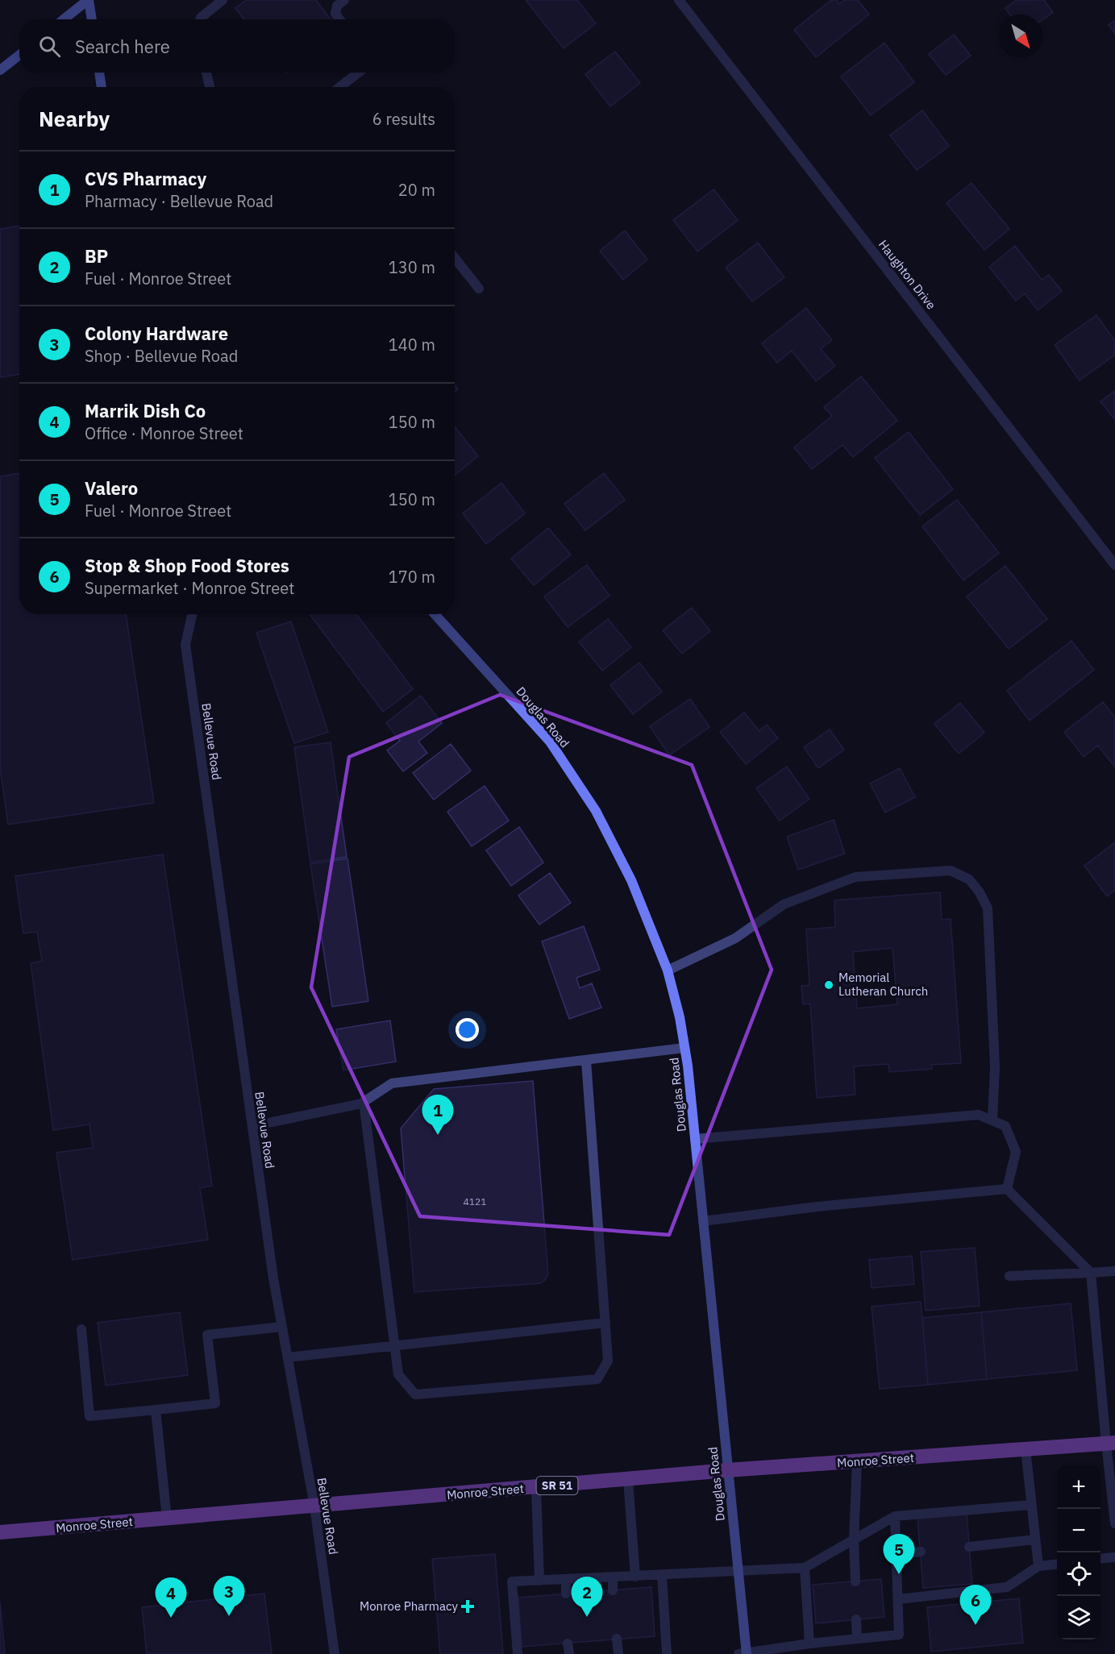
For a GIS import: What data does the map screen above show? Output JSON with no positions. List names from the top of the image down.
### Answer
{
  "streets": {
    "main road": ["Monroe Street", "SR 51"],
    "street": ["Haughton Drive", "Douglas Road", "Bellevue Road"]
  },
  "crossings": [
    ["Douglas Road", "Monroe Street"],
    ["Bellevue Road", "Monroe Street"]
  ],
  "places": {
    "other": ["Memorial Lutheran Church"],
    "health": ["Monroe Pharmacy"]
  },
  "house_numbers": ["4121"],
  "north": "bottom right",
  "page": {
    "search": "Search here",
    "heading": ["Nearby", "6 results"],
    "list": [
      {
        "mark": "1",
        "name": "CVS Pharmacy",
        "note": "Pharmacy · Bellevue Road",
        "value": "20 m"
      },
      {
        "mark": "2",
        "name": "BP",
        "note": "Fuel · Monroe Street",
        "value": "130 m"
      },
      {
        "mark": "3",
        "name": "Colony Hardware",
        "note": "Shop · Bellevue Road",
        "value": "140 m"
      },
      {
        "mark": "4",
        "name": "Marrik Dish Co",
        "note": "Office · Monroe Street",
        "value": "150 m"
      },
      {
        "mark": "5",
        "name": "Valero",
        "note": "Fuel · Monroe Street",
        "value": "150 m"
      },
      {
        "mark": "6",
        "name": "Stop & Shop Food Stores",
        "note": "Supermarket · Monroe Street",
        "value": "170 m"
      }
    ],
    "pins": [
      "1",
      "5",
      "3",
      "2",
      "4",
      "6"
    ],
    "map_buttons": ["+", "−"]
  }
}
